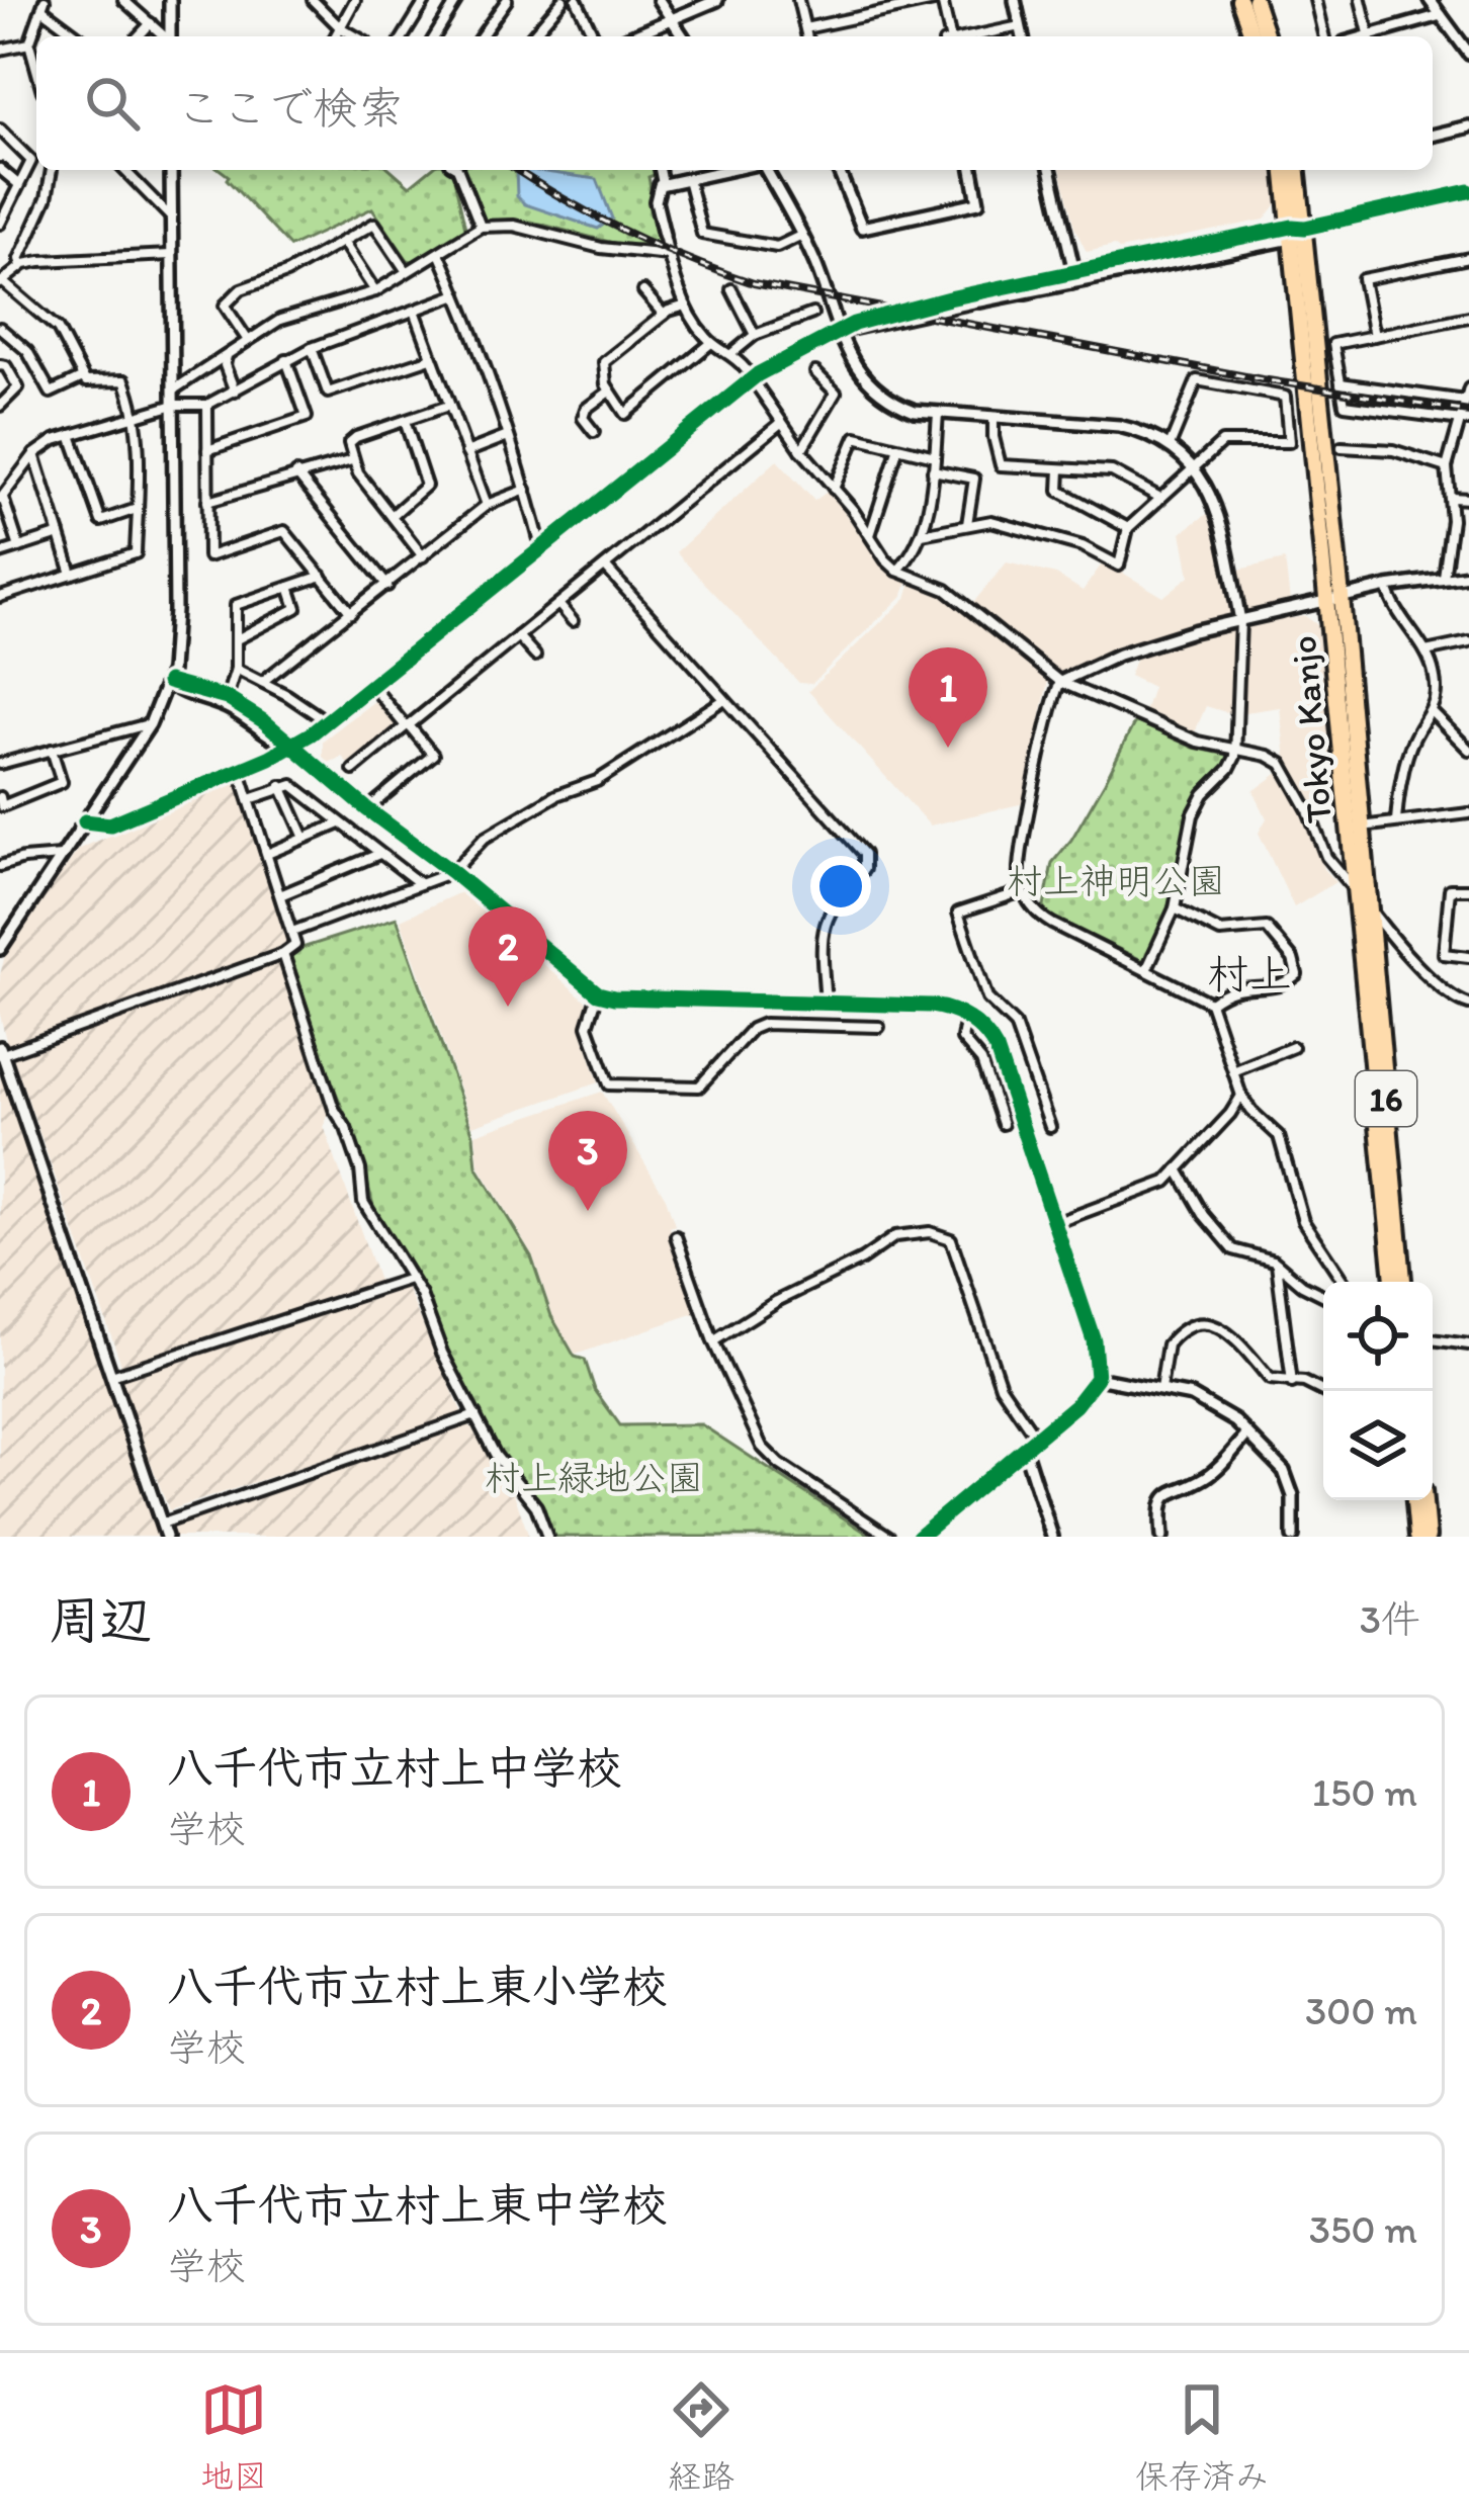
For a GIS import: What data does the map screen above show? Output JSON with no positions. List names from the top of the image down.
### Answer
{
  "streets": {
    "highway": ["Tokyo Kanjo", "16"]
  },
  "districts": ["村上"],
  "parks": ["村上神明公園", "村上緑地公園"],
  "page": {
    "search": "ここで検索",
    "pins": ["1", "2", "3"],
    "heading": ["周辺", "3件"],
    "list": [
      {
        "mark": "1",
        "name": "八千代市立村上中学校",
        "note": "学校",
        "value": "150 m"
      },
      {
        "mark": "2",
        "name": "八千代市立村上東小学校",
        "note": "学校",
        "value": "300 m"
      },
      {
        "mark": "3",
        "name": "八千代市立村上東中学校",
        "note": "学校",
        "value": "350 m"
      }
    ],
    "nav": ["地図", "経路", "保存済み"]
  }
}
